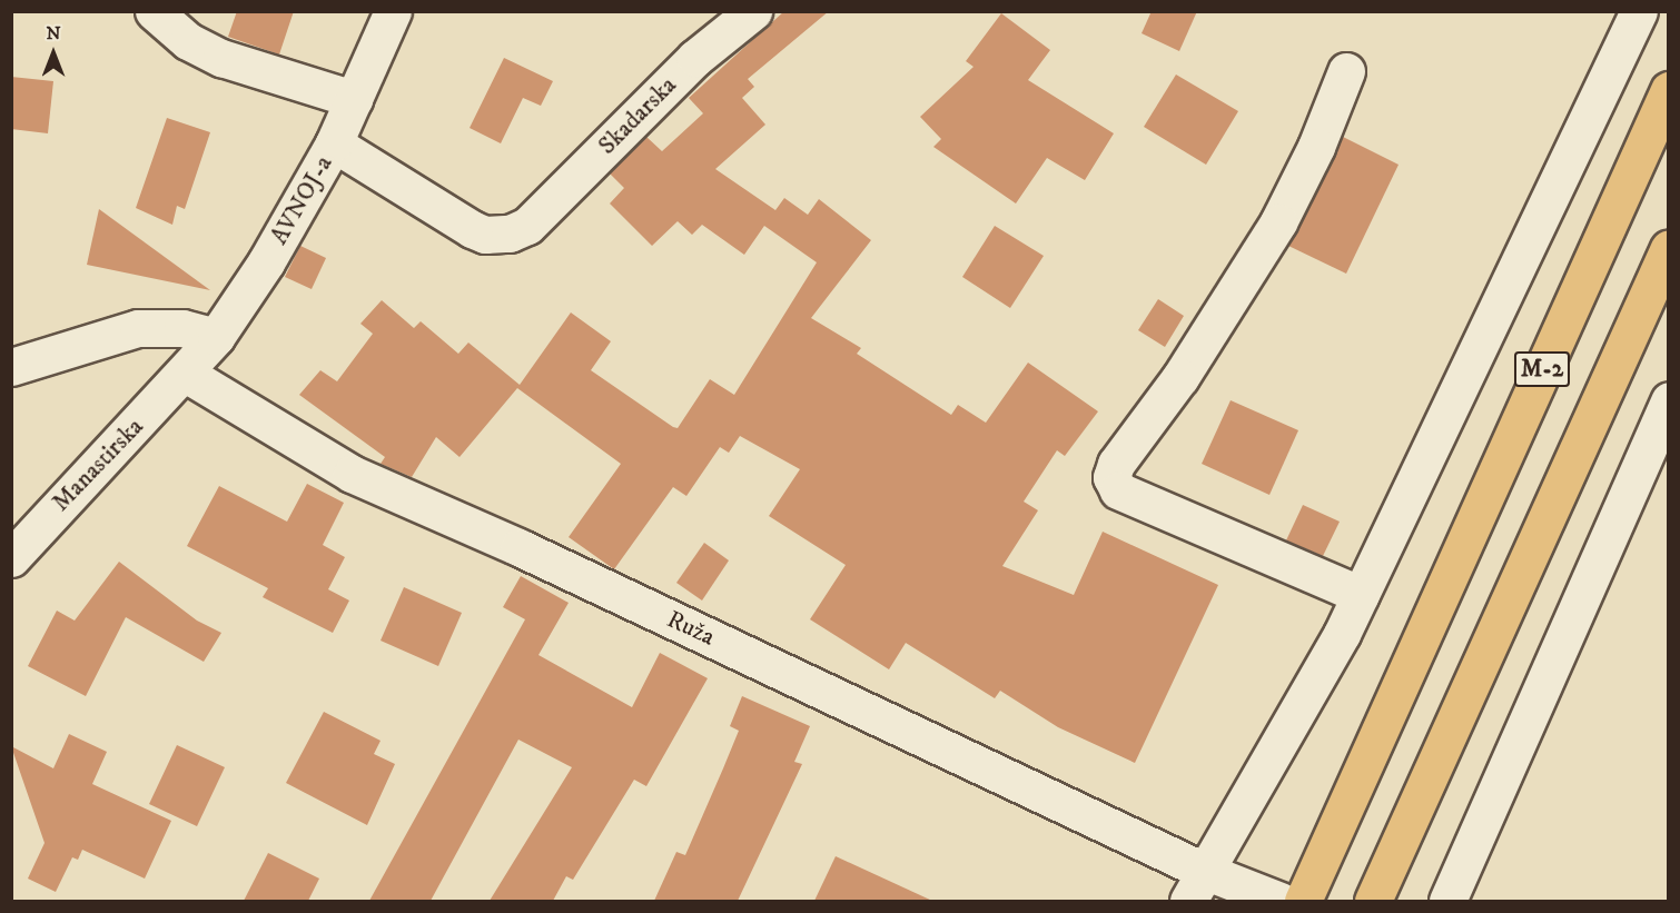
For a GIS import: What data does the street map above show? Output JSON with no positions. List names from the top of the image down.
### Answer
{
  "streets": {
    "main road": ["M-2"],
    "street": [
      "Skadarska",
      "AVNOJ-a",
      "Manastirska",
      "Ruža"
    ]
  },
  "crossings": [
    ["Skadarska", "AVNOJ-a"],
    ["AVNOJ-a", "Manastirska"],
    ["AVNOJ-a", "Ruža"],
    ["Manastirska", "Ruža"]
  ],
  "north": "top"
}
